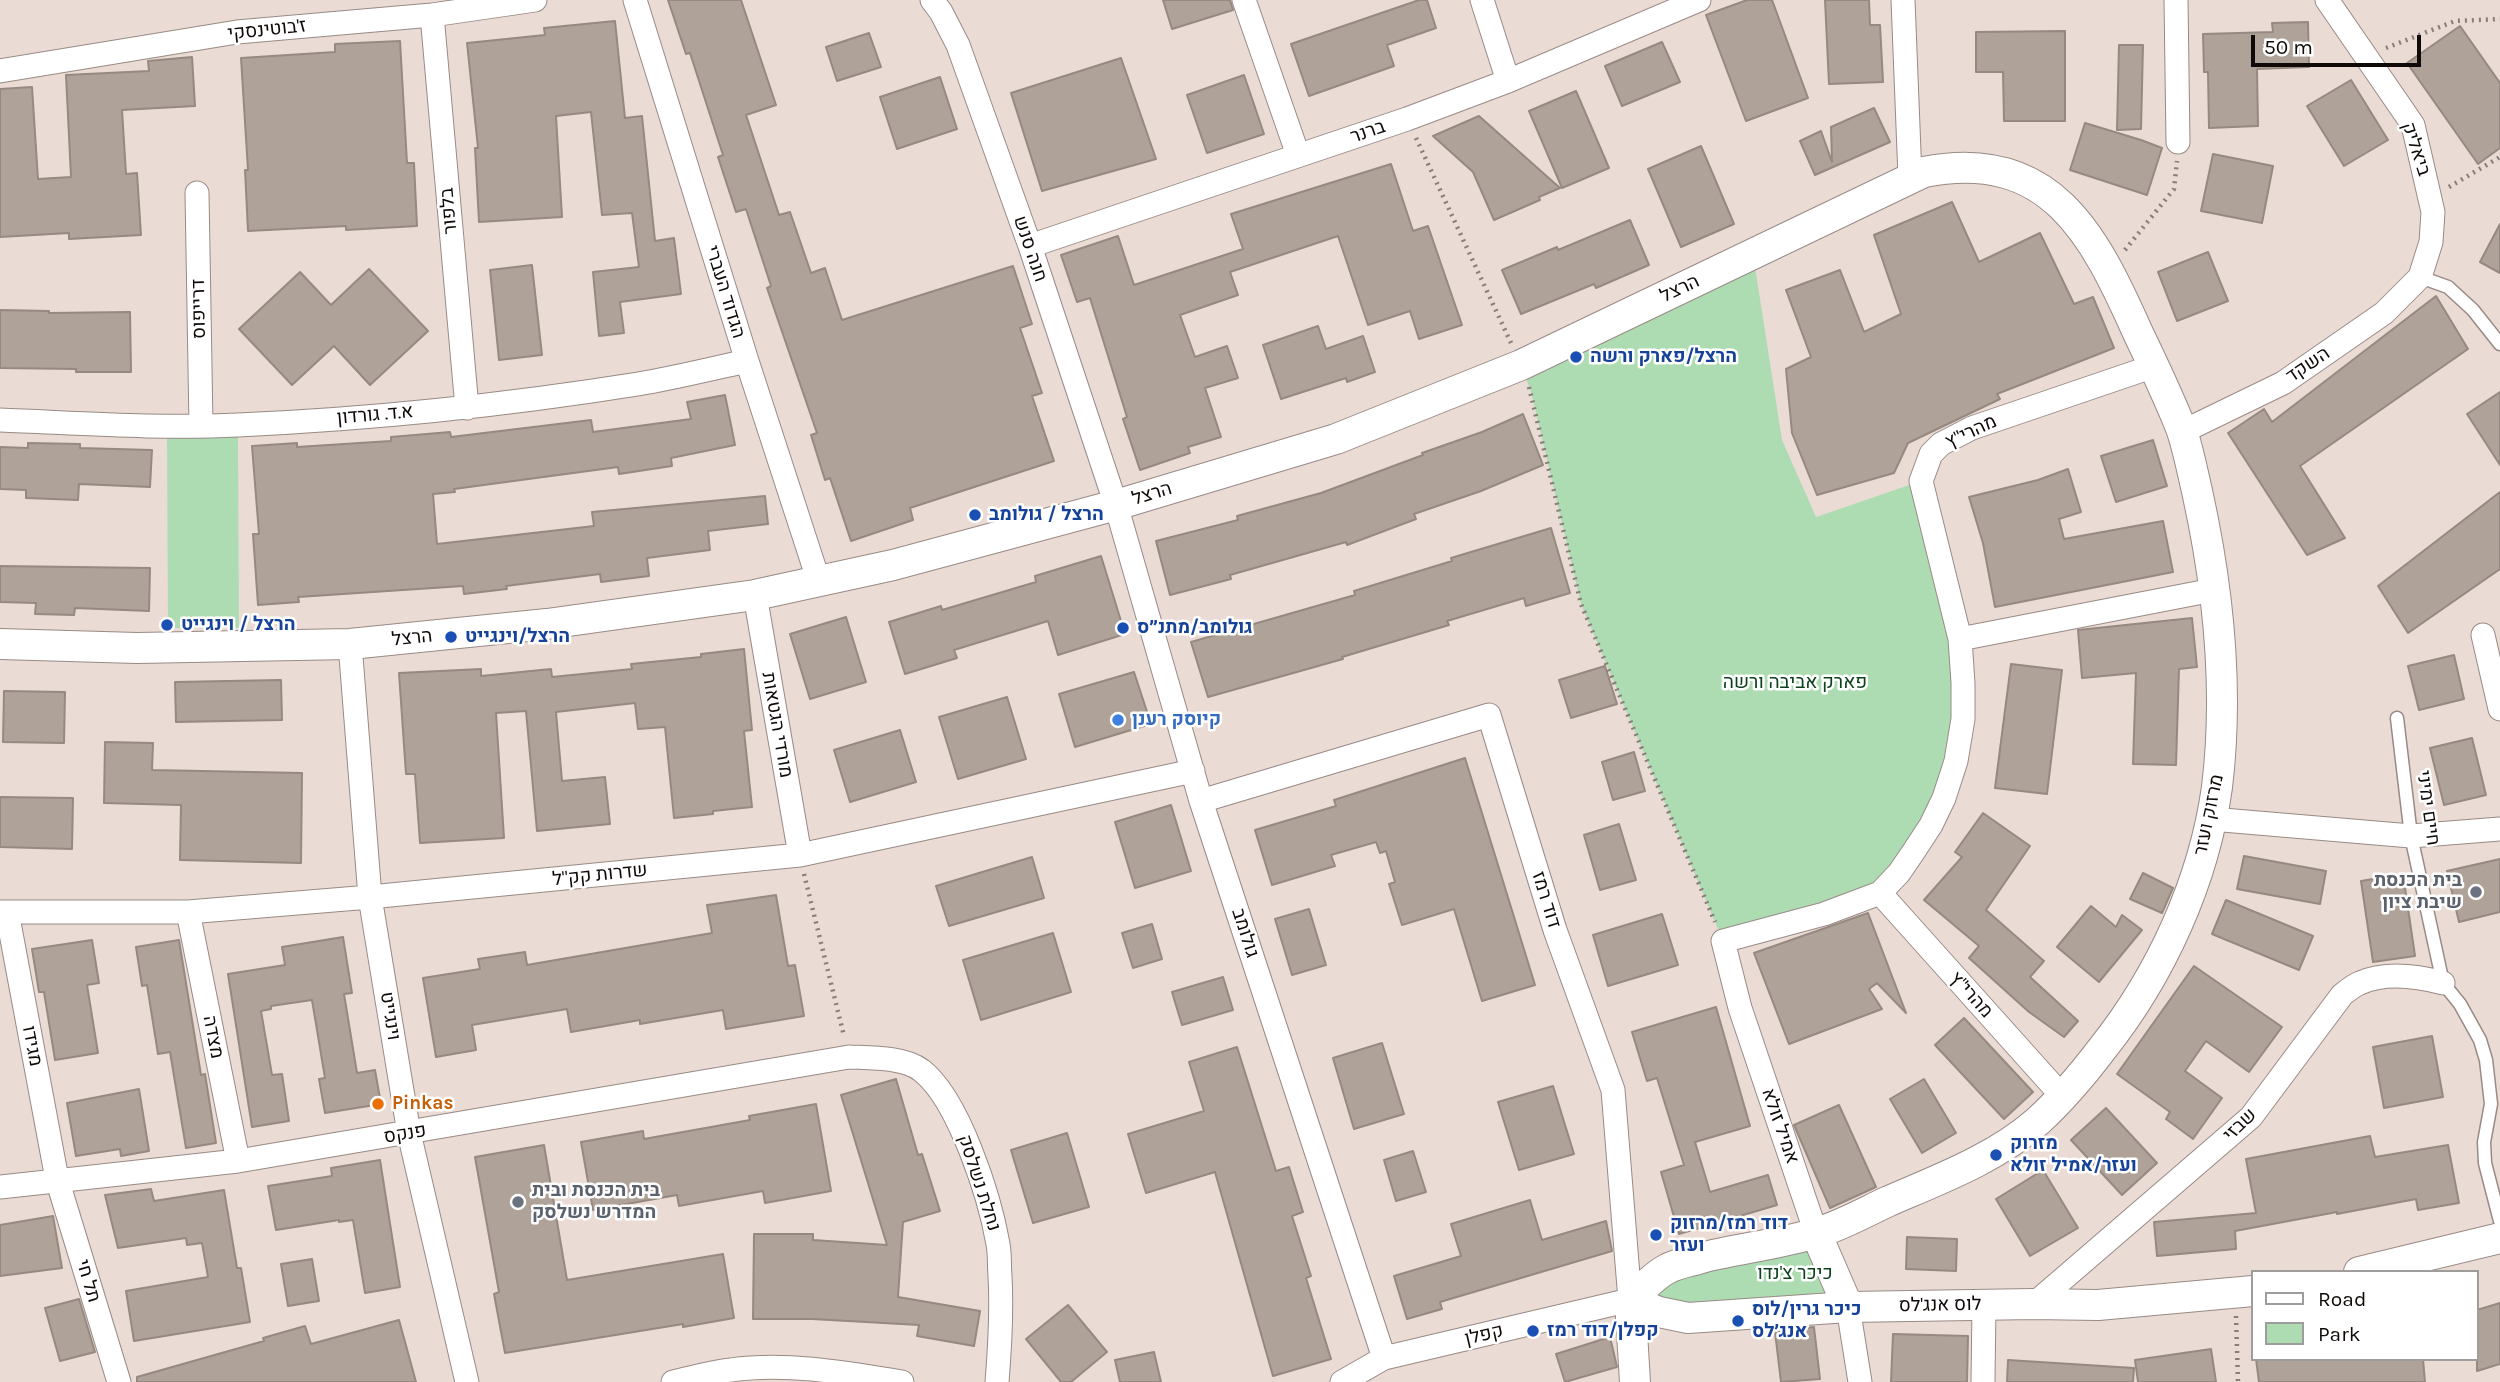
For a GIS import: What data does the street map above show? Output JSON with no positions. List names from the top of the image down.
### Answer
{
  "streets": {
    "street": [
      "ז'בוטינסקי",
      "ברנר",
      "ביאליק",
      "בלפור",
      "חנה סנש",
      "הרצל",
      "הגדוד העברי",
      "דרייפוס",
      "השקד",
      "א.ד. גורדון",
      "מהרי\"ץ",
      "מורדי הגטאות",
      "מרזוק ועזר",
      "שדרות קק\"ל",
      "דוד רמז",
      "גולומב",
      "וינגייט",
      "מצדה",
      "מגידו",
      "שבזי",
      "אמיל זולא",
      "פנקס",
      "נחלת נשלסק",
      "תל חי",
      "לוס אנג'לס",
      "קפלן"
    ],
    "lane": ["חיים ימיני"]
  },
  "crossings": [
    ["ז'בוטינסקי", "בלפור"],
    ["ברנר", "חנה סנש"],
    ["ביאליק", "השקד"],
    ["בלפור", "א.ד. גורדון"],
    ["חנה סנש", "הרצל"],
    ["חנה סנש", "גולומב"],
    ["הרצל", "הגדוד העברי"],
    ["הרצל", "מורדי הגטאות"],
    ["הרצל", "מרזוק ועזר"],
    ["הרצל", "גולומב"],
    ["הרצל", "וינגייט"],
    ["הגדוד העברי", "א.ד. גורדון"],
    ["דרייפוס", "א.ד. גורדון"],
    ["השקד", "מרזוק ועזר"],
    ["מהרי\"ץ", "מרזוק ועזר"],
    ["מהרי\"ץ", "אמיל זולא"],
    ["מורדי הגטאות", "שדרות קק\"ל"],
    ["חיים ימיני", "שבזי"],
    ["מרזוק ועזר", "דוד רמז"],
    ["מרזוק ועזר", "אמיל זולא"],
    ["מרזוק ועזר", "לוס אנג'לס"],
    ["מרזוק ועזר", "קפלן"],
    ["שדרות קק\"ל", "גולומב"],
    ["שדרות קק\"ל", "וינגייט"],
    ["שדרות קק\"ל", "מצדה"],
    ["שדרות קק\"ל", "מגידו"],
    ["דוד רמז", "גולומב"],
    ["דוד רמז", "לוס אנג'לס"],
    ["דוד רמז", "קפלן"],
    ["גולומב", "קפלן"],
    ["וינגייט", "פנקס"],
    ["מצדה", "פנקס"],
    ["מגידו", "פנקס"],
    ["מגידו", "תל חי"],
    ["שבזי", "לוס אנג'לס"],
    ["אמיל זולא", "לוס אנג'לס"],
    ["פנקס", "נחלת נשלסק"],
    ["פנקס", "תל חי"],
    ["לוס אנג'לס", "קפלן"]
  ],
  "parks": ["פארק אביבה ורשה", "כיכר צ'נדו"],
  "places": [
    "הרצל/פארק ורשה",
    "הרצל / גולומב",
    "הרצל / וינגייט",
    "גולומב/מתנ״ס",
    "הרצל/וינגייט",
    "קיוסק רענן",
    "בית הכנסת שיבת ציון",
    "Pinkas",
    "מזרוק ועזר/אמיל זולא",
    "בית הכנסת ובית המדרש נשלסק",
    "דוד רמז/מרזוק ועזר",
    "כיכר גרין/לוס אנג׳לס",
    "קפלן/דוד רמז"
  ],
  "legend": ["Road", "Park"],
  "scale_bar": "50 m"
}
